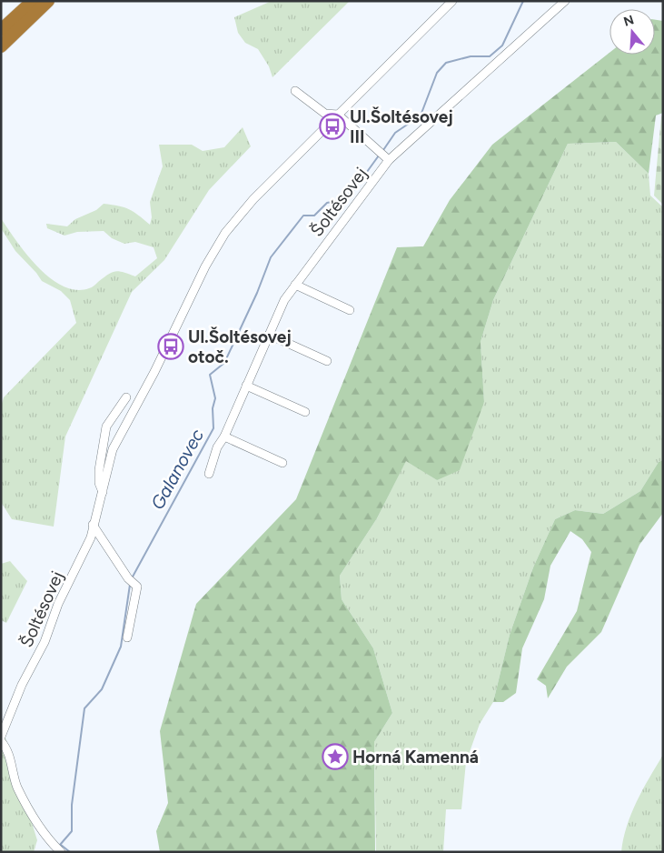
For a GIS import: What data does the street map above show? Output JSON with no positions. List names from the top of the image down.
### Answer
{
  "streets": {
    "street": ["Šoltésovej"]
  },
  "water": ["Galanovec"],
  "places": {
    "bus stop": ["Ul.Šoltésovej III", "Ul.Šoltésovej otoč."],
    "place": ["Horná Kamenná"]
  },
  "north": "top"
}
